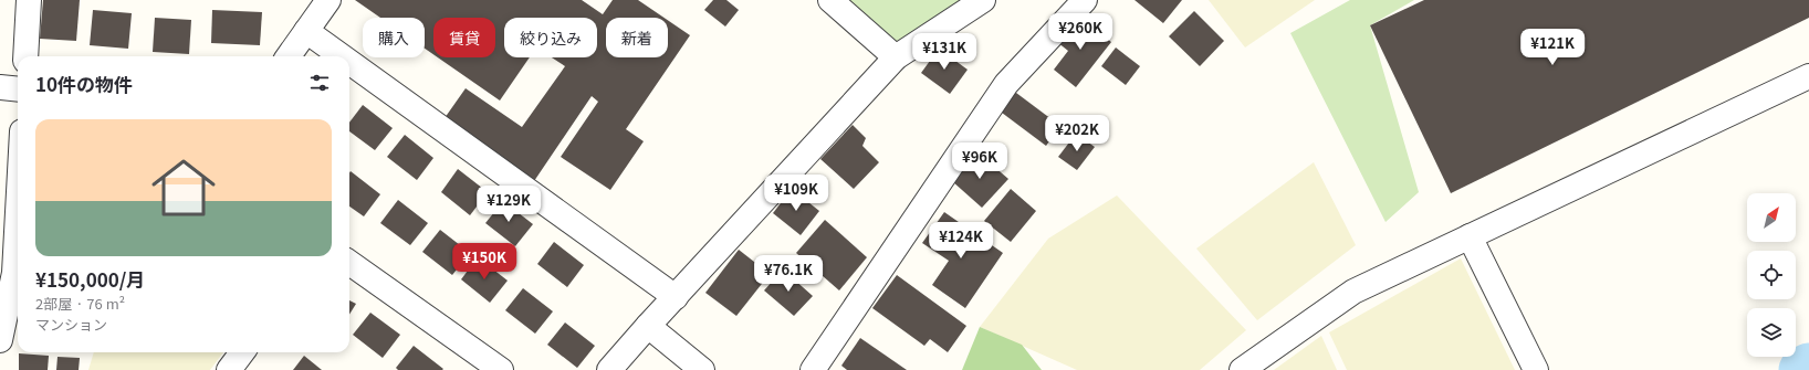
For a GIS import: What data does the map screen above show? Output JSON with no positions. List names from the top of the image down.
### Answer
{
  "north": "top right",
  "page": {
    "price": [
      "¥260K",
      "¥121K",
      "¥131K",
      "¥202K",
      "¥96K",
      "¥109K",
      "¥129K",
      "¥124K",
      "¥150K",
      "¥76.1K"
    ],
    "chip": [
      "購入",
      "賃貸",
      "絞り込み",
      "新着"
    ],
    "heading": "10件の物件",
    "list": [
      {
        "name": "¥150,000/月",
        "note": "2部屋 · 76 m² · マンション"
      }
    ]
  }
}
